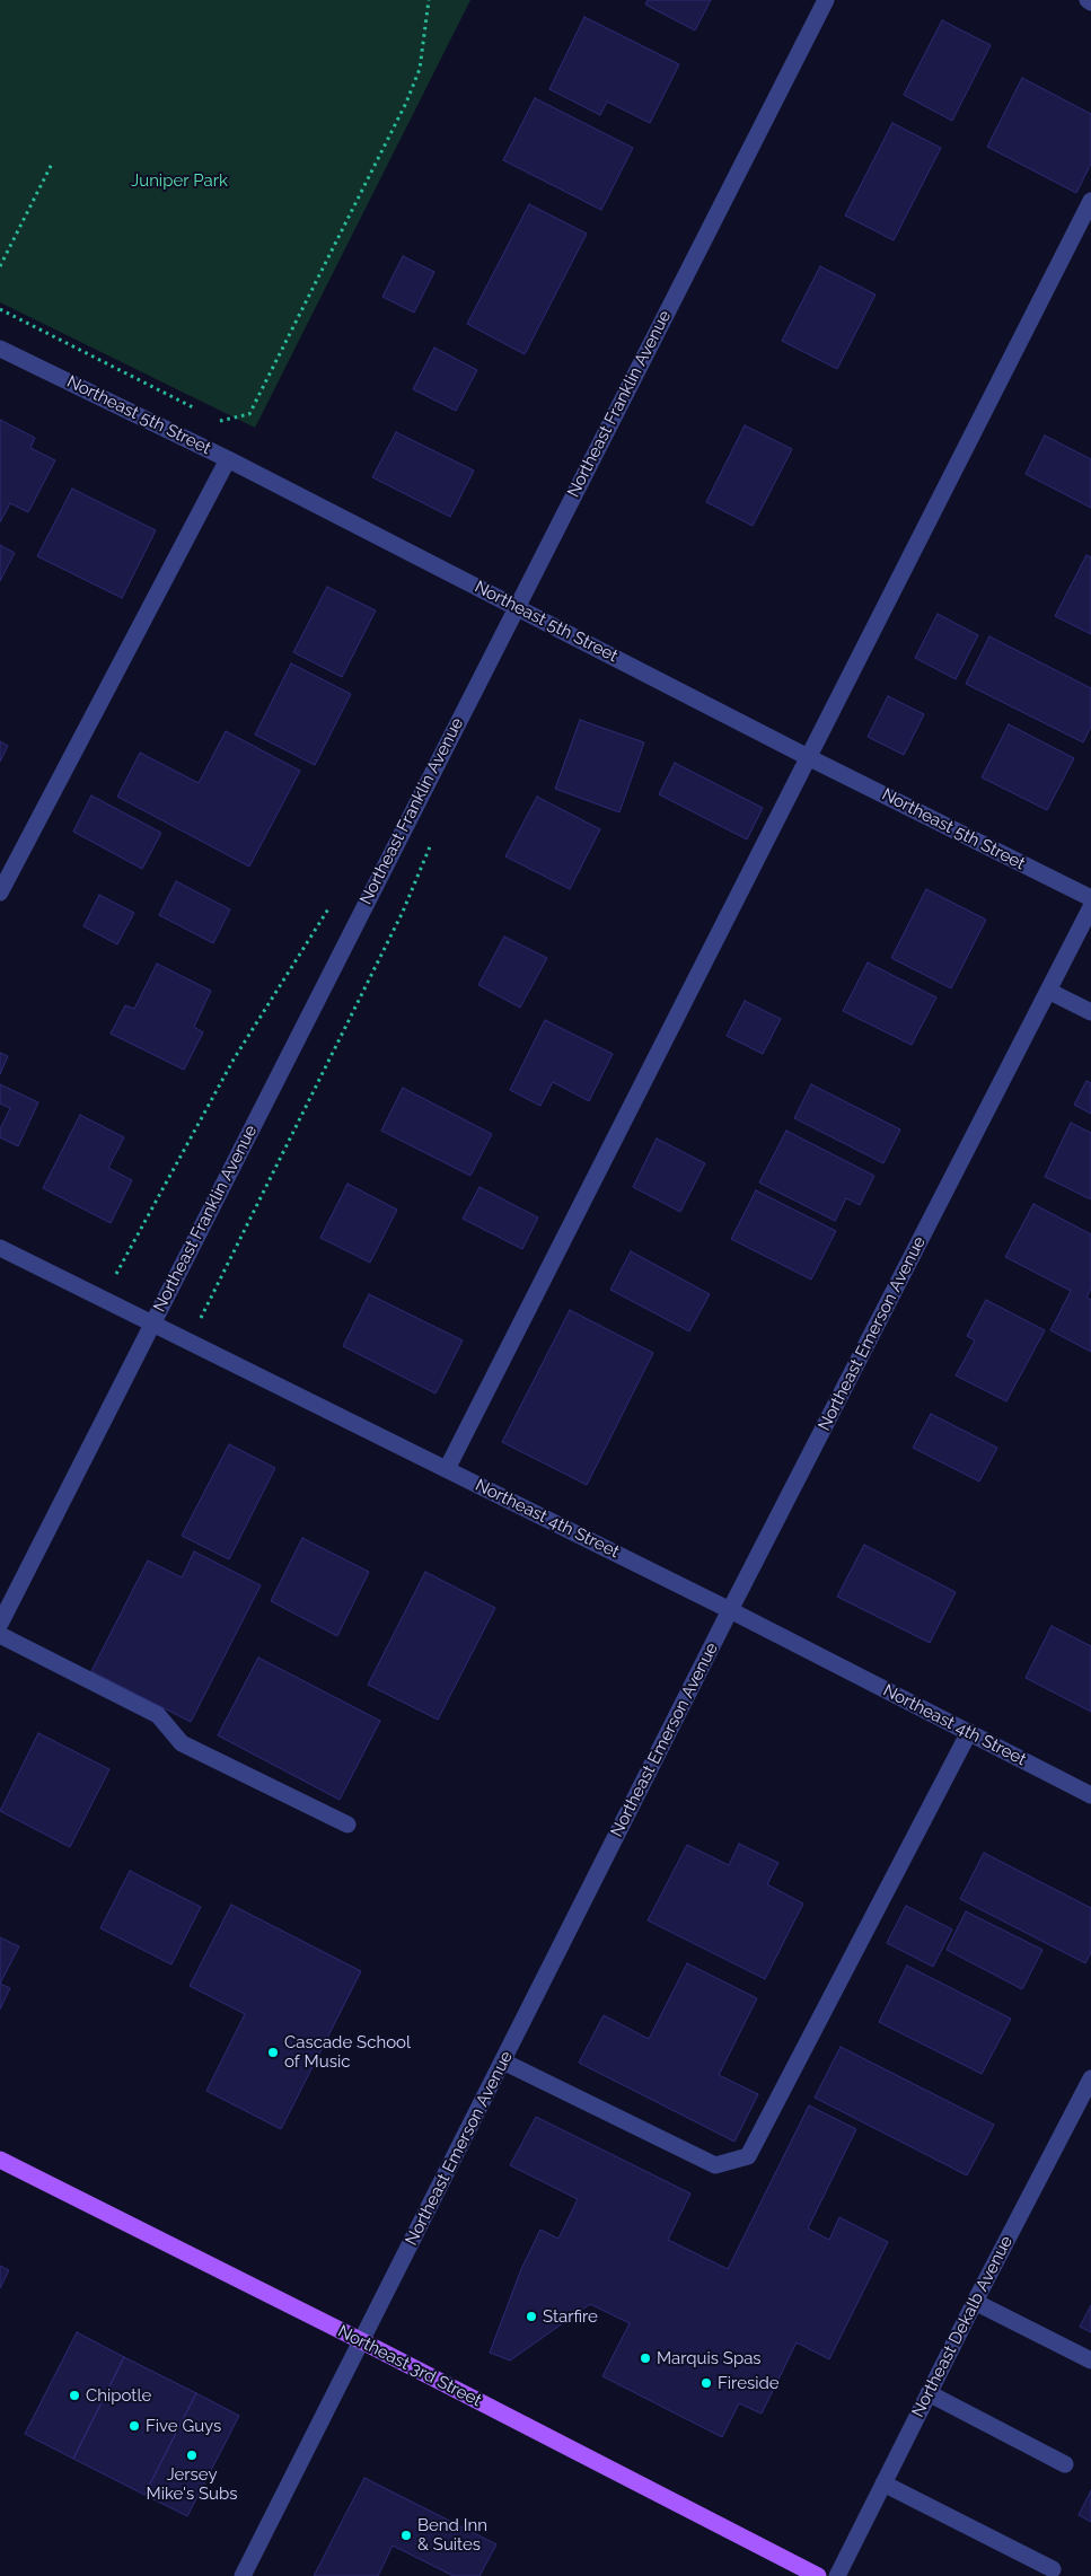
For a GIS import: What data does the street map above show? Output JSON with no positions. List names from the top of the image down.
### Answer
{
  "streets": {
    "main road": ["Northeast 3rd Street"],
    "street": [
      "Northeast Franklin Avenue",
      "Northeast 5th Street",
      "Northeast Emerson Avenue",
      "Northeast 4th Street",
      "Northeast Dekalb Avenue"
    ]
  },
  "crossings": [
    ["Northeast Franklin Avenue", "Northeast 5th Street"],
    ["Northeast Franklin Avenue", "Northeast 4th Street"],
    ["Northeast Emerson Avenue", "Northeast 4th Street"],
    ["Northeast Emerson Avenue", "Northeast 3rd Street"]
  ],
  "parks": ["Juniper Park"],
  "places": [
    "Cascade School of Music",
    "Starfire",
    "Marquis Spas",
    "Fireside",
    "Chipotle",
    "Five Guys",
    "Jersey Mike's Subs",
    "Bend Inn & Suites"
  ]
}
